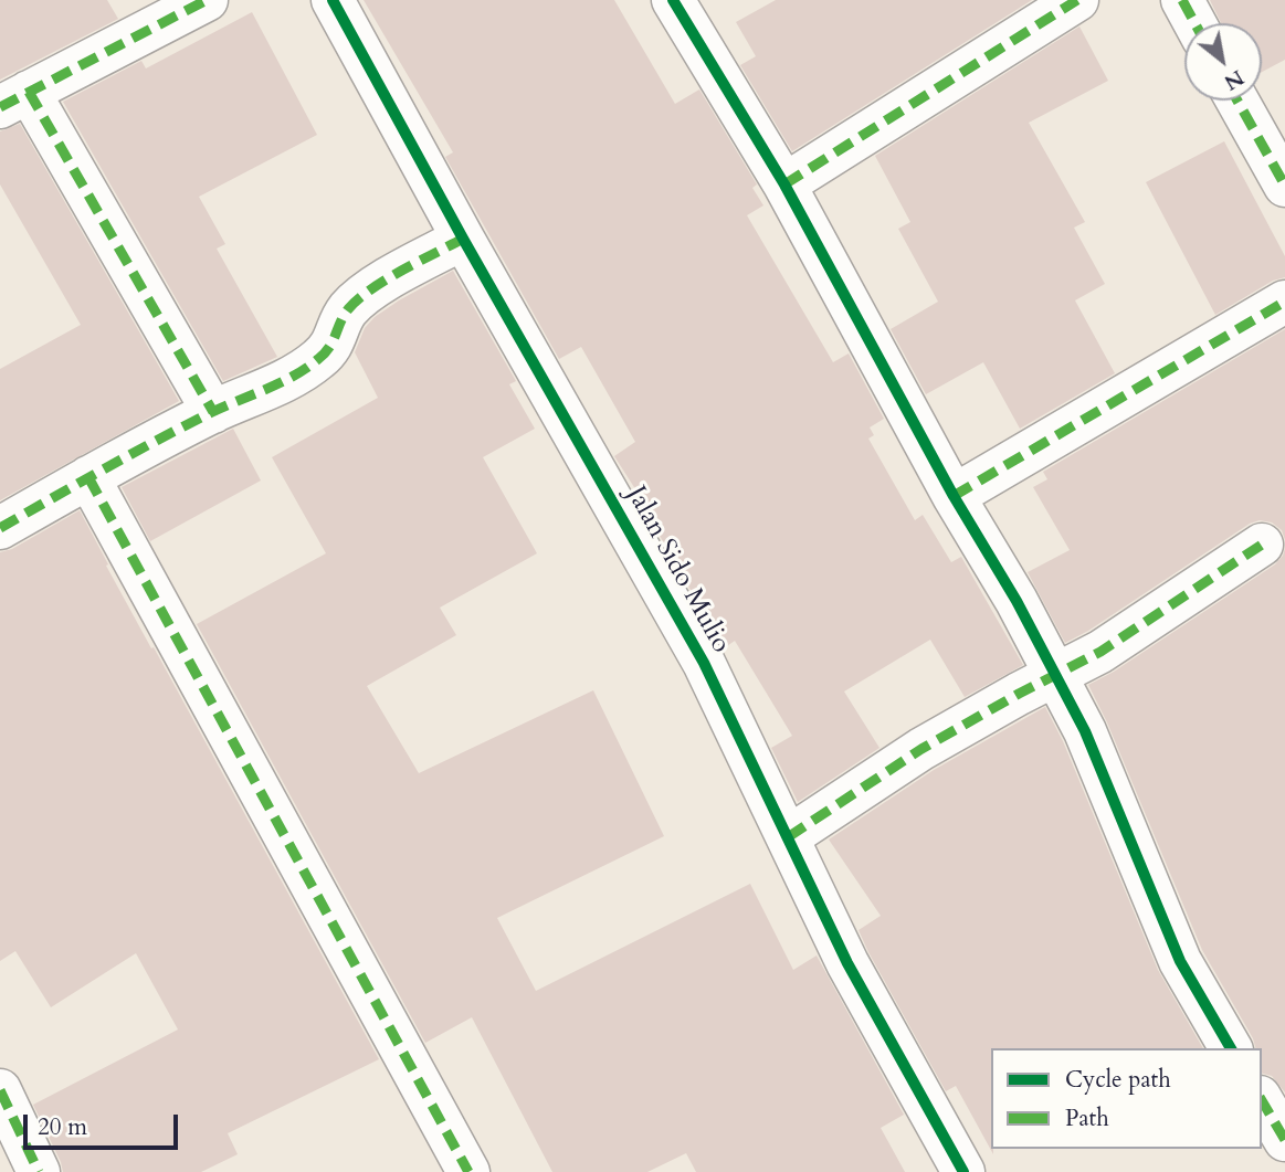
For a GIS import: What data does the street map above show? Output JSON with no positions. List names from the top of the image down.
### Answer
{
  "streets": {
    "street": ["Jalan Sido Mulio"]
  },
  "legend": ["Cycle path", "Path"],
  "scale_bar": "20 m",
  "north": "bottom right"
}
